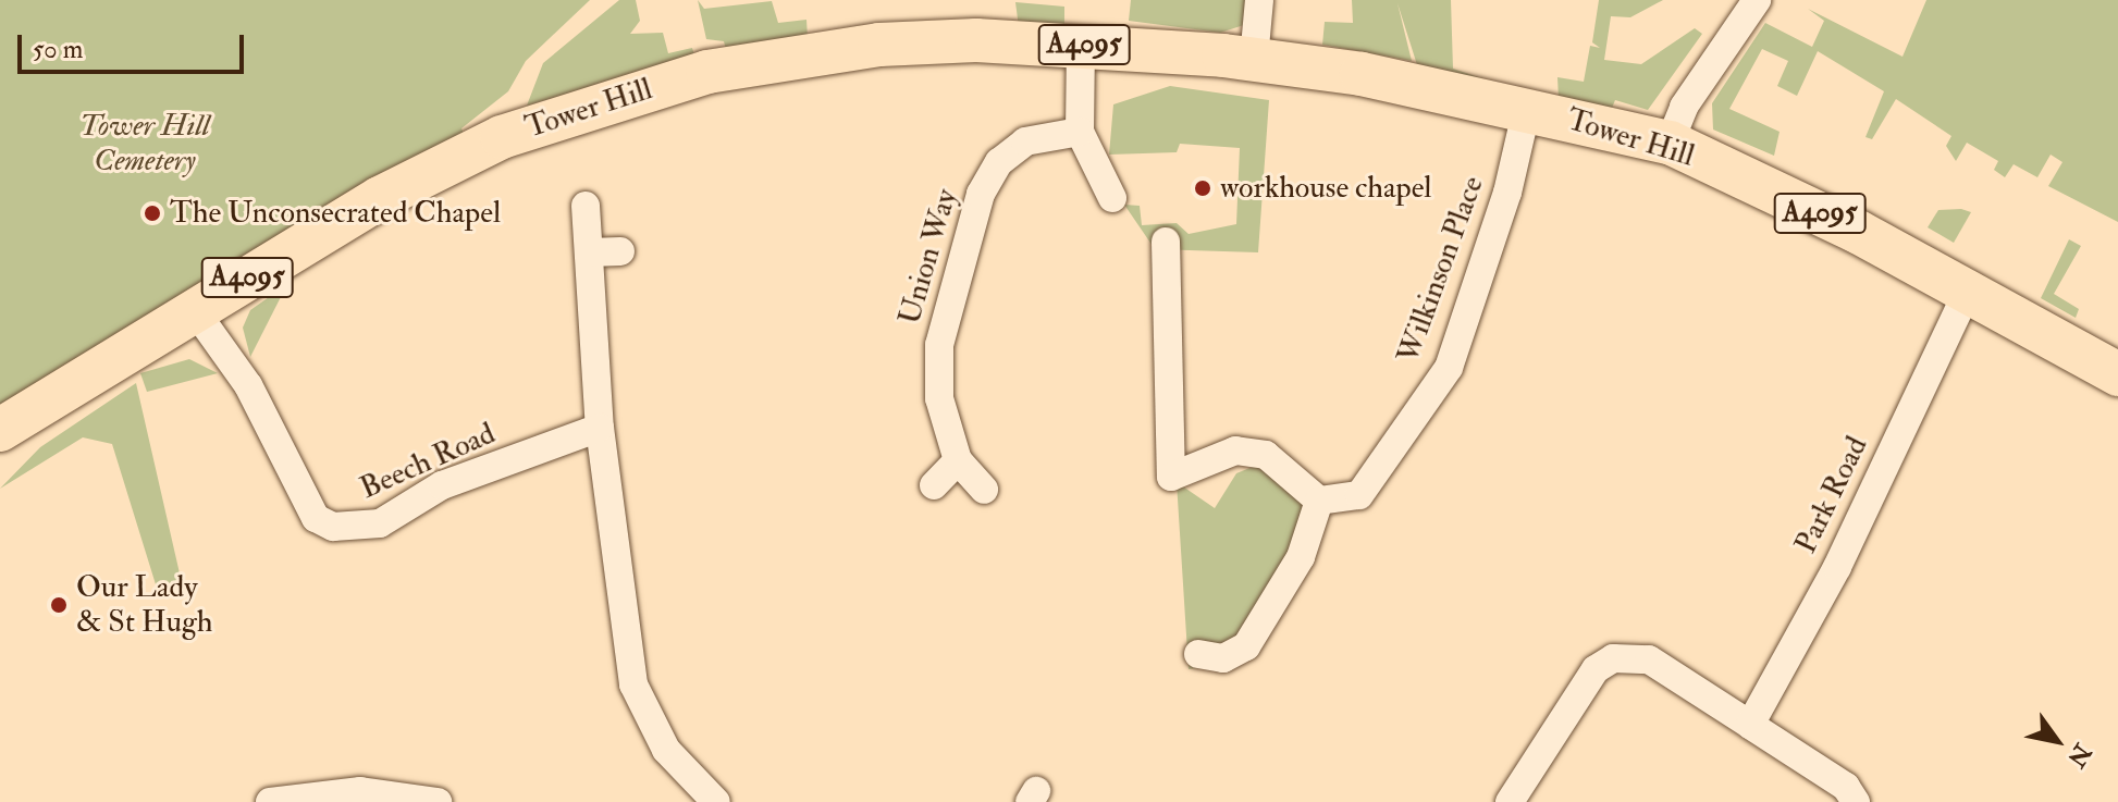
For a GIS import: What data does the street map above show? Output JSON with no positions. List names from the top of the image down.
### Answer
{
  "streets": {
    "main road": ["A4095", "Tower Hill"],
    "street": [
      "Union Way",
      "Wilkinson Place",
      "Beech Road",
      "Park Road"
    ]
  },
  "crossings": [
    ["Tower Hill", "Wilkinson Place"],
    ["Tower Hill", "Beech Road"],
    ["Tower Hill", "Park Road"]
  ],
  "parks": ["Tower Hill Cemetery"],
  "places": ["workhouse chapel", "The Unconsecrated Chapel", "Our Lady & St Hugh"],
  "scale_bar": "50 m",
  "north": "bottom right"
}
